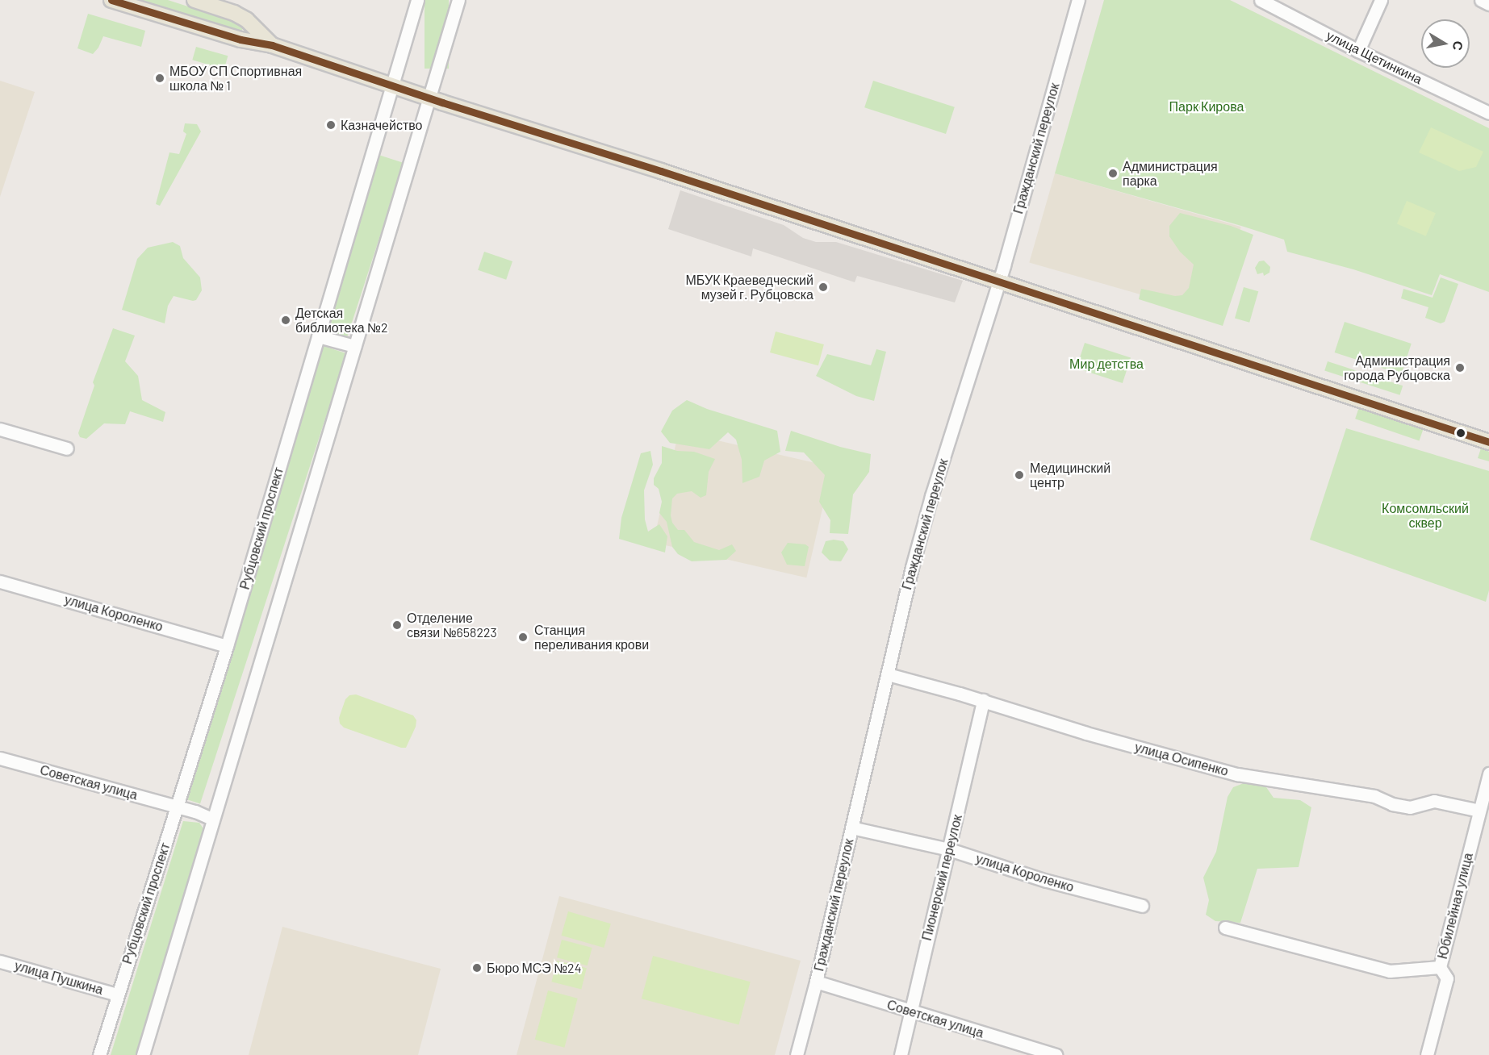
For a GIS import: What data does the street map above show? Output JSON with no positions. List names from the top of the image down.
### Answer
{
  "streets": {
    "street": [
      "улица Щетинкина",
      "Гражданский переулок",
      "Рубцовский проспект",
      "улица Короленко",
      "улица Осипенко",
      "Советская улица",
      "Пионерский переулок",
      "Юбилейная улица",
      "улица Пушкина"
    ]
  },
  "crossings": [
    ["Гражданский переулок", "улица Короленко"],
    ["Гражданский переулок", "улица Осипенко"],
    ["Гражданский переулок", "Советская улица"],
    ["Рубцовский проспект", "улица Короленко"],
    ["Рубцовский проспект", "Советская улица"],
    ["Рубцовский проспект", "улица Пушкина"],
    ["улица Короленко", "Пионерский переулок"],
    ["улица Осипенко", "Пионерский переулок"],
    ["улица Осипенко", "Юбилейная улица"],
    ["Советская улица", "Пионерский переулок"]
  ],
  "parks": ["Парк Кирова", "Мир детства", "Комсомльский сквер"],
  "places": [
    "МБОУ СП Спортивная школа № 1",
    "Казначейство",
    "Администрация парка",
    "МБУК Краеведческий музей г. Рубцовска",
    "Детская библиотека №2",
    "Администрация города Рубцовска",
    "Медицинский центр",
    "Отделение связи №658223",
    "Станция переливания крови",
    "Бюро МСЭ №24"
  ],
  "north": "right"
}
